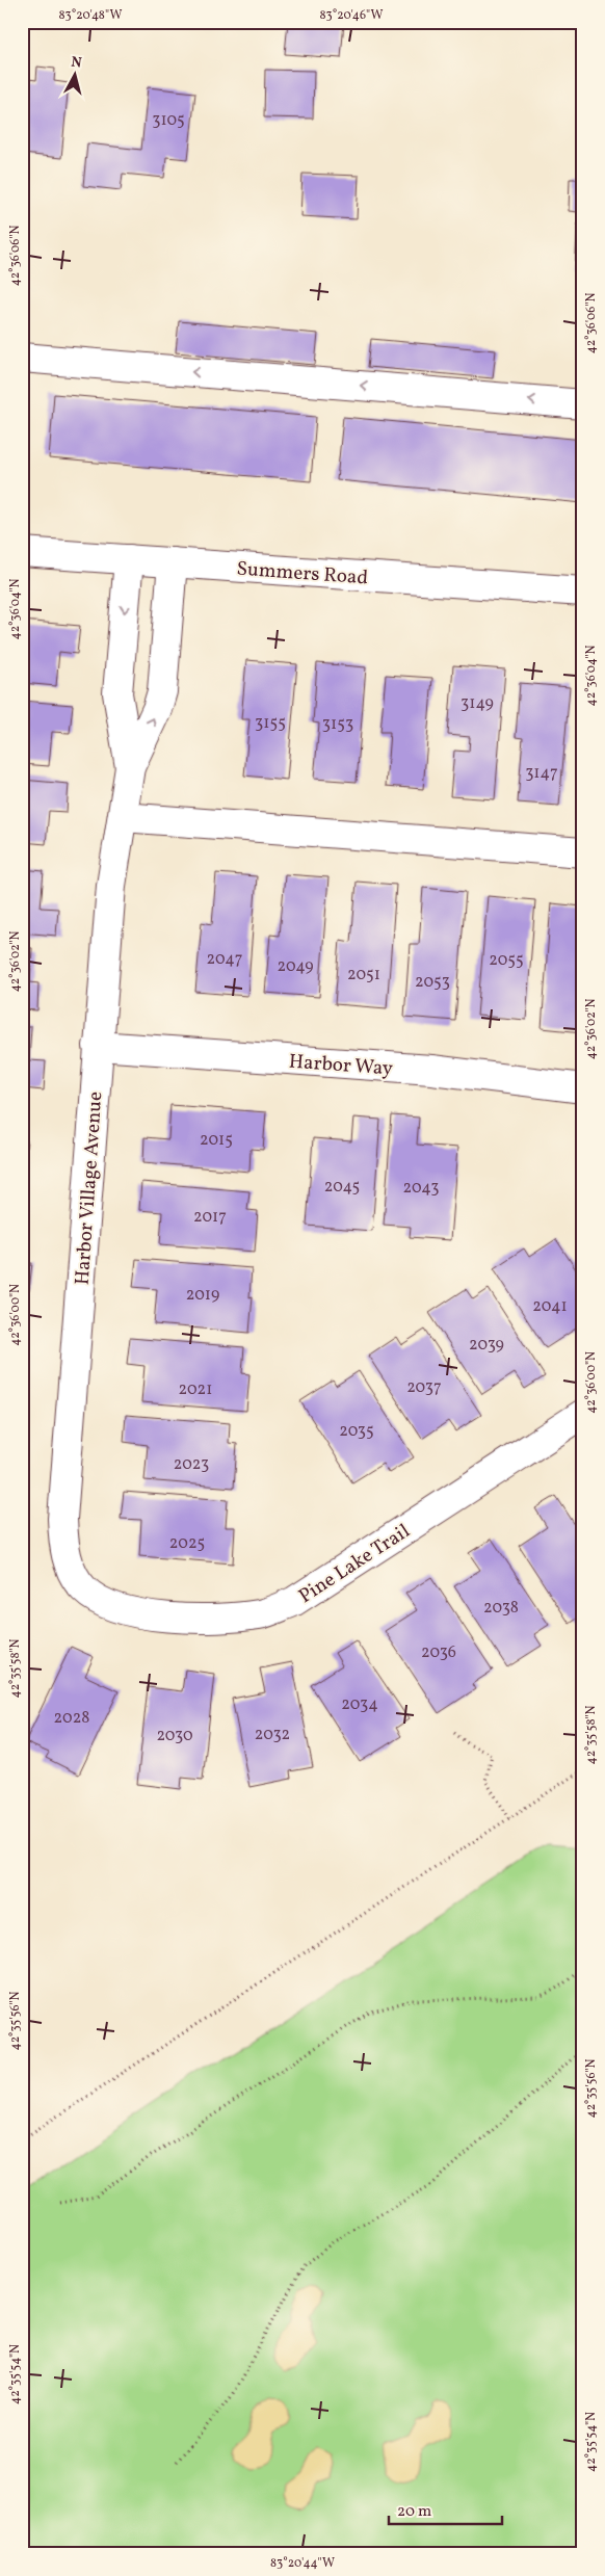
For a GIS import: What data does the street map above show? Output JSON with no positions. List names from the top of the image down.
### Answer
{
  "streets": {
    "street": [
      "Summers Road",
      "Harbor Way",
      "Harbor Village Avenue",
      "Pine Lake Trail"
    ]
  },
  "crossings": [
    ["Summers Road", "Harbor Village Avenue"],
    ["Harbor Way", "Harbor Village Avenue"],
    ["Harbor Village Avenue", "Pine Lake Trail"]
  ],
  "house_numbers": [
    "3105",
    "3149",
    "3155",
    "3153",
    "3147",
    "2047",
    "2055",
    "2049",
    "2051",
    "2053",
    "2015",
    "2045",
    "2043",
    "2017",
    "2019",
    "2041",
    "2039",
    "2037",
    "2021",
    "2035",
    "2023",
    "2025",
    "2038",
    "2036",
    "2034",
    "2028",
    "2032",
    "2030"
  ],
  "scale_bar": "20 m",
  "north": "top",
  "coordinates": [
    "83°20'48\"W",
    "83°20'46\"W",
    "42°36'06\"N",
    "42°36'04\"N",
    "42°36'02\"N",
    "42°36'00\"N",
    "42°35'58\"N",
    "42°35'56\"N",
    "42°35'54\"N",
    "83°20'44\"W"
  ]
}
